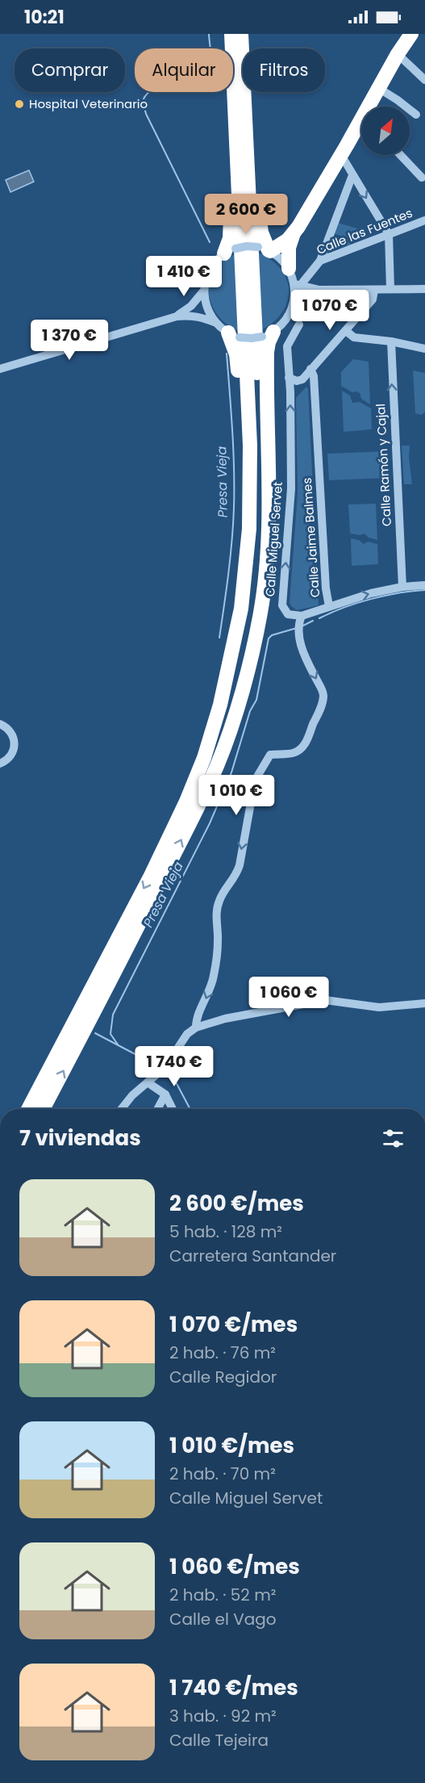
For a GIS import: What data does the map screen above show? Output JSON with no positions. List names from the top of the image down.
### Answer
{
  "streets": {
    "street": [
      "Calle las Fuentes",
      "Calle Ramón y Cajal",
      "Calle Jaime Balmes",
      "Calle Miguel Servet"
    ]
  },
  "crossings": [
    ["Calle Ramón y Cajal", "Calle Jaime Balmes"]
  ],
  "one_way": ["Calle Ramón y Cajal", "Calle Miguel Servet"],
  "water": ["Presa Vieja"],
  "places": ["Hospital Veterinario"],
  "north": "top right",
  "page": {
    "status": "10:21",
    "chip": ["Comprar", "Alquilar", "Filtros"],
    "price": [
      "2 600 €",
      "1 410 €",
      "1 070 €",
      "1 370 €",
      "1 010 €",
      "1 060 €",
      "1 740 €"
    ],
    "heading": "7 viviendas",
    "list": [
      {
        "name": "2 600 €/mes",
        "note": "5 hab. · 128 m² · Carretera Santander"
      },
      {
        "name": "1 070 €/mes",
        "note": "2 hab. · 76 m² · Calle Regidor"
      },
      {
        "name": "1 010 €/mes",
        "note": "2 hab. · 70 m² · Calle Miguel Servet"
      },
      {
        "name": "1 060 €/mes",
        "note": "2 hab. · 52 m² · Calle el Vago"
      },
      {
        "name": "1 740 €/mes",
        "note": "3 hab. · 92 m² · Calle Tejeira"
      }
    ]
  }
}
